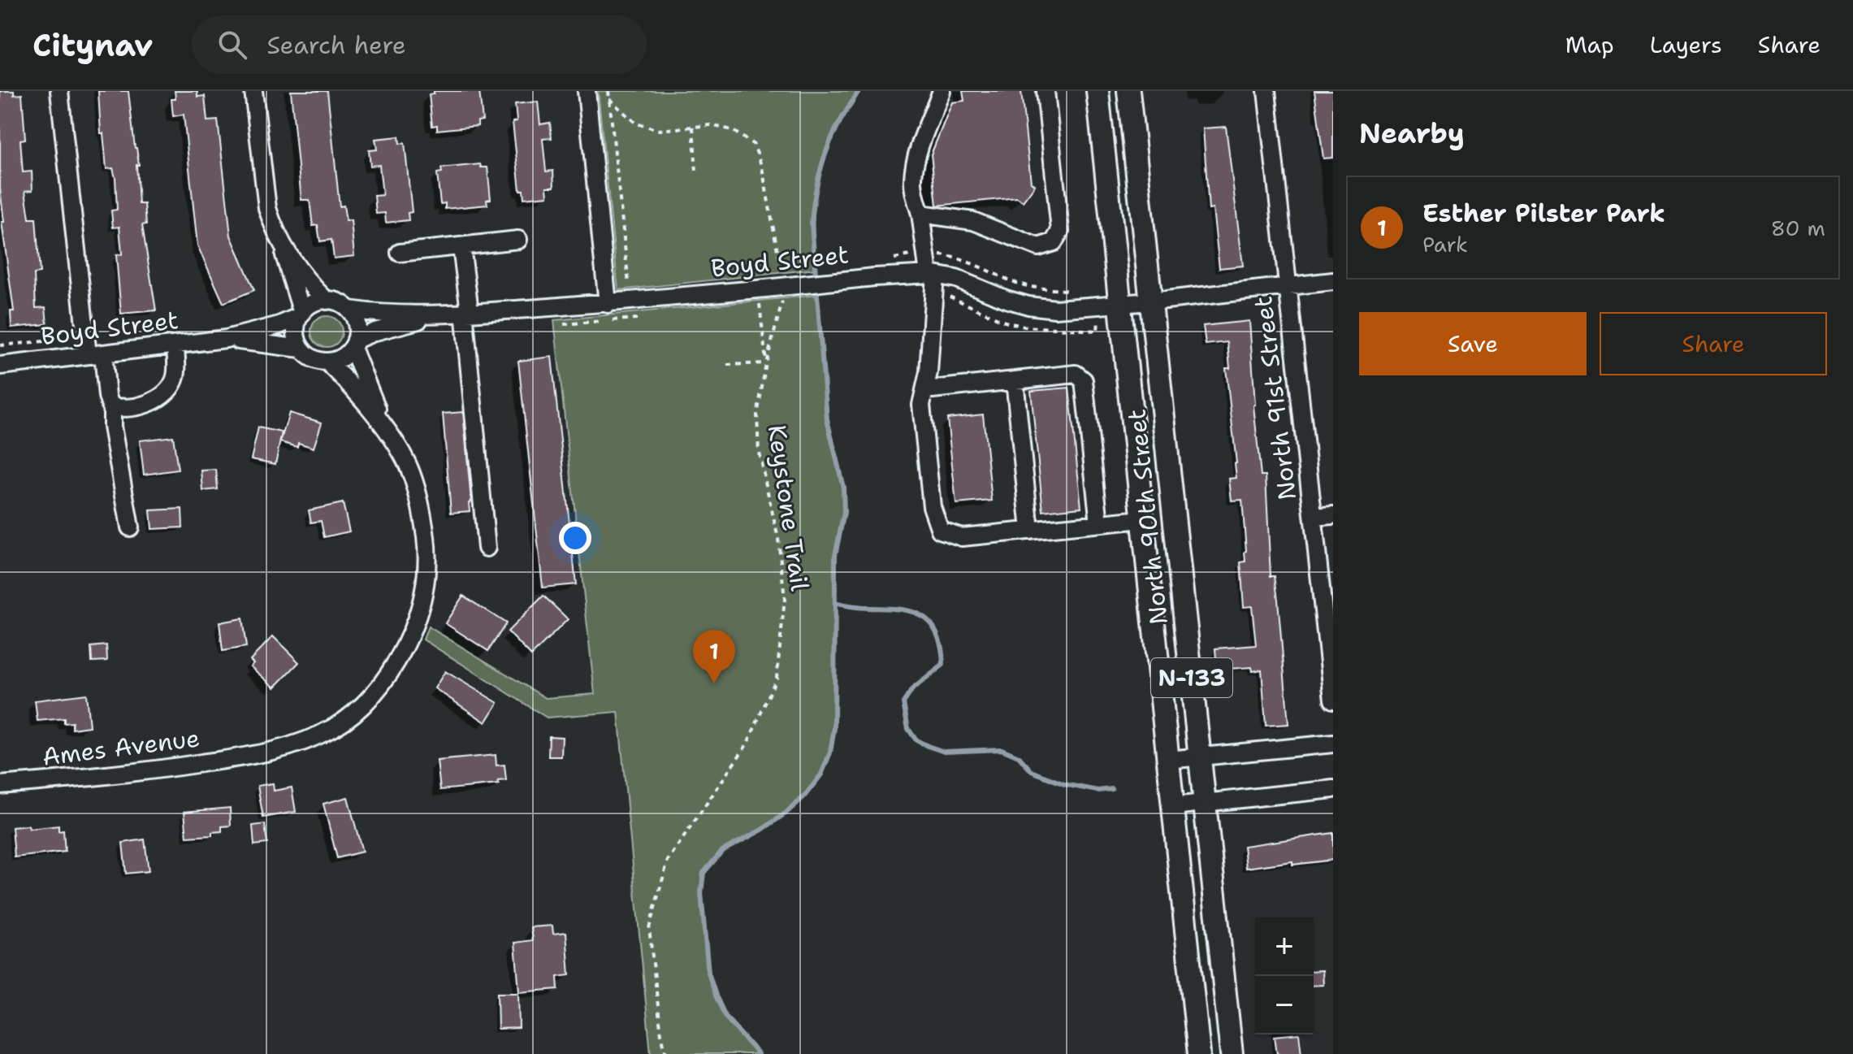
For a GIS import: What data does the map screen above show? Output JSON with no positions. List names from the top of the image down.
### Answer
{
  "streets": {
    "main road": ["North 90th Street", "N-133"],
    "street": ["Boyd Street", "North 91st Street", "Ames Avenue"],
    "path": ["Keystone Trail"]
  },
  "crossings": [
    ["Boyd Street", "North 91st Street"],
    ["Boyd Street", "North 90th Street"]
  ],
  "page": {
    "header": "Citynav",
    "search": "Search here",
    "nav": ["Map", "Layers", "Share"],
    "heading": "Nearby",
    "list": [
      {
        "mark": "1",
        "name": "Esther Pilster Park",
        "note": "Park",
        "value": "80 m"
      }
    ],
    "buttons": ["Save", "Share"],
    "pins": "1",
    "map_buttons": ["+", "−"]
  }
}
